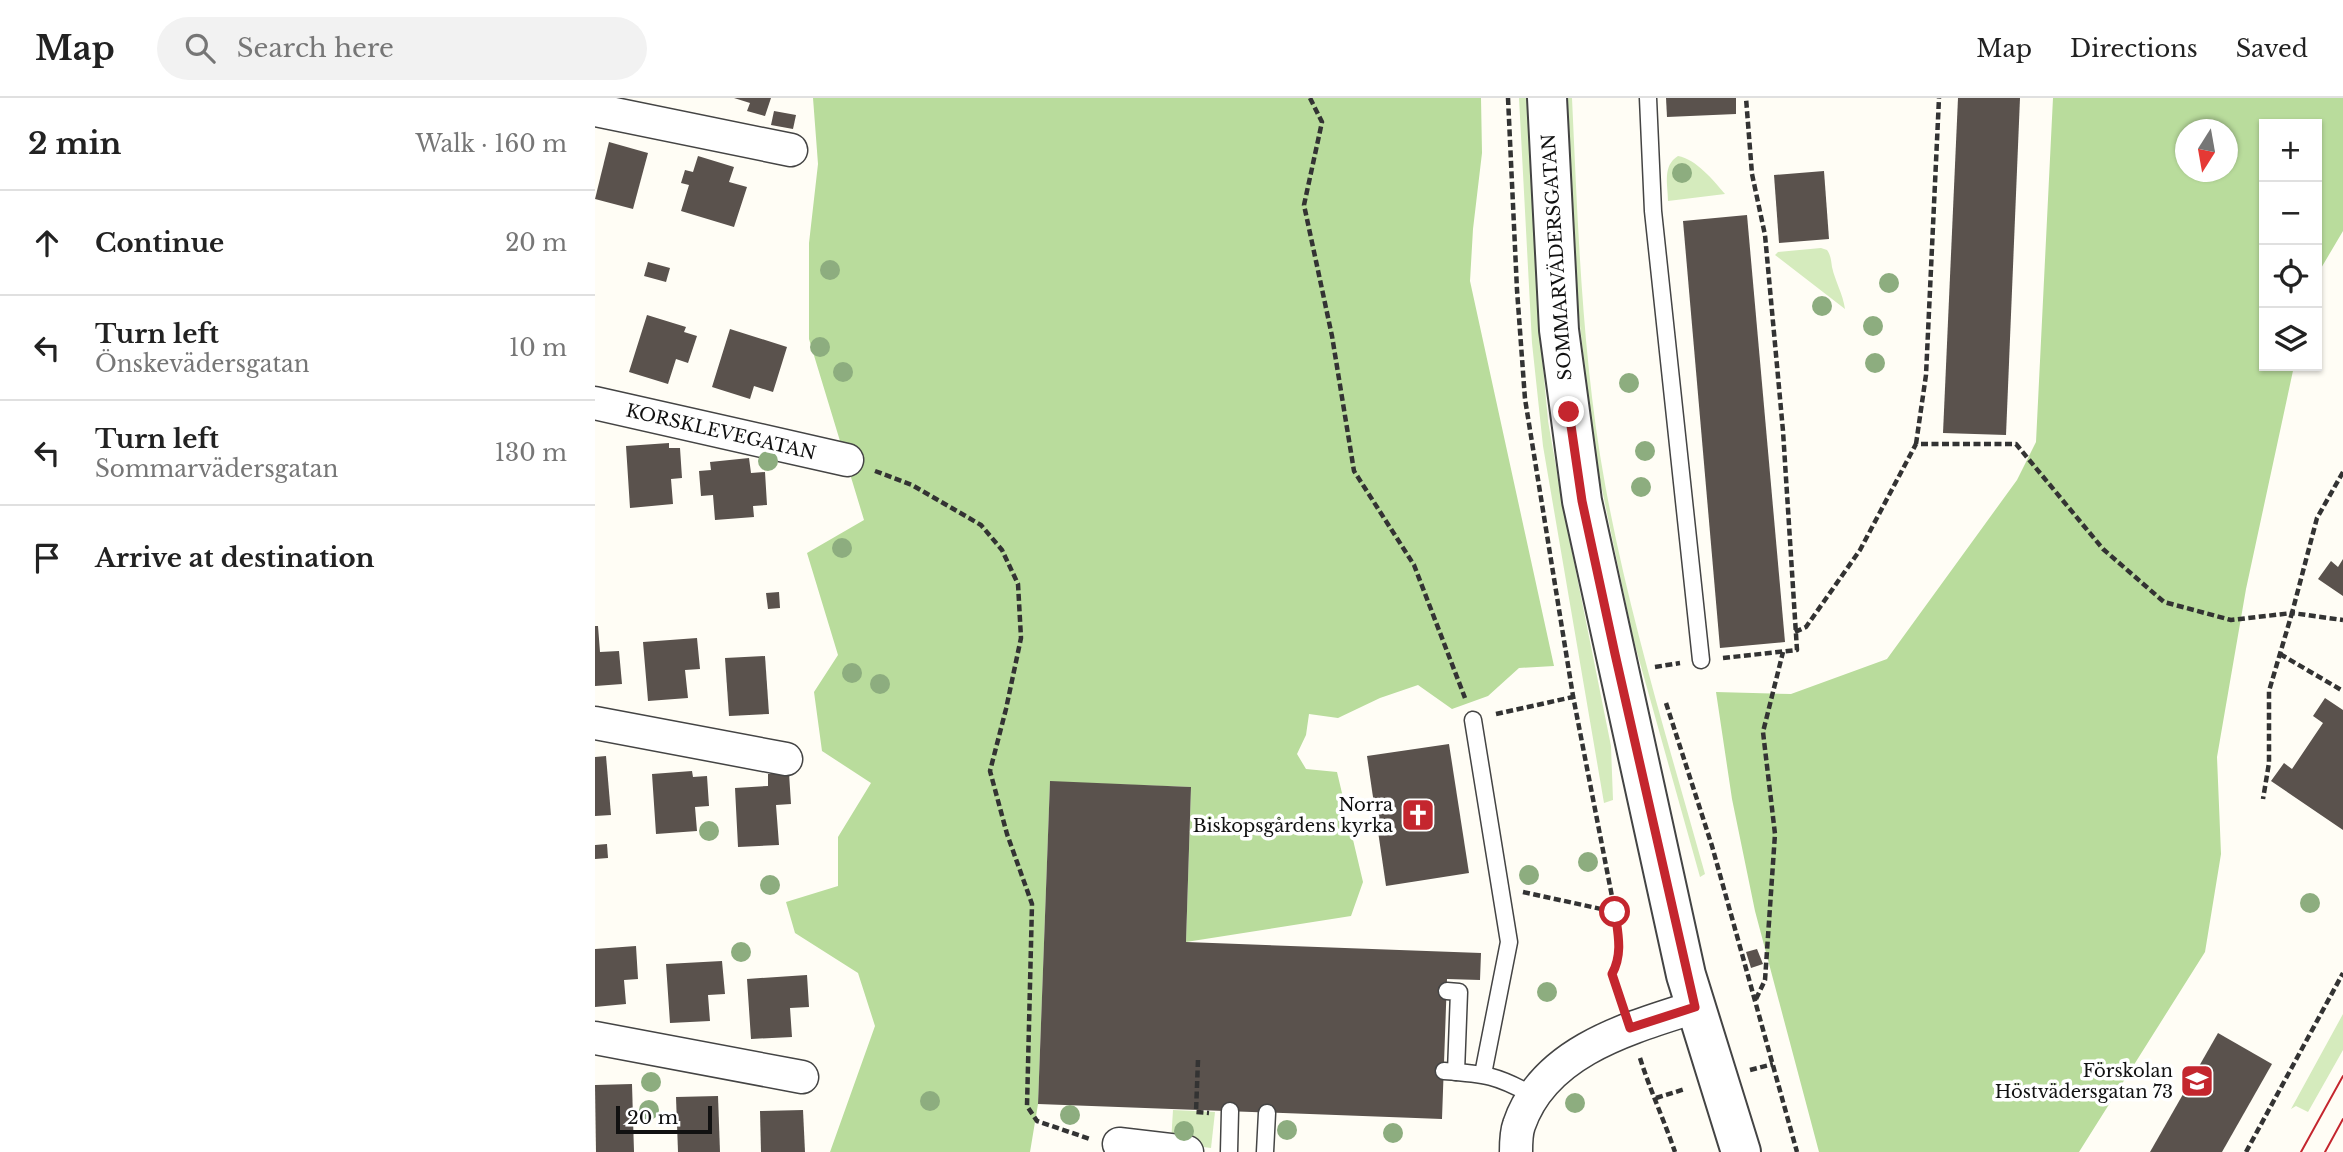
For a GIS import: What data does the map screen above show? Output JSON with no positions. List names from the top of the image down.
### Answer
{
  "streets": {
    "street": ["SOMMARVÄDERSGATAN", "KORSKLEVEGATAN"]
  },
  "places": {
    "church": ["Norra Biskopsgårdens kyrka"],
    "school or university": ["Förskolan Höstvädersgatan 73"]
  },
  "scale_bar": "20 m",
  "north": "bottom",
  "page": {
    "header": "Map",
    "search": "Search here",
    "nav": ["Map", "Directions", "Saved"],
    "heading": ["2 min", "Walk · 160 m"],
    "map_buttons": ["+", "−"],
    "list": [
      ["Continue", "20 m"],
      ["Turn left", "Önskevädersgatan", "10 m"],
      ["Turn left", "Sommarvädersgatan", "130 m"],
      "Arrive at destination"
    ],
    "scale": "20 m"
  }
}
